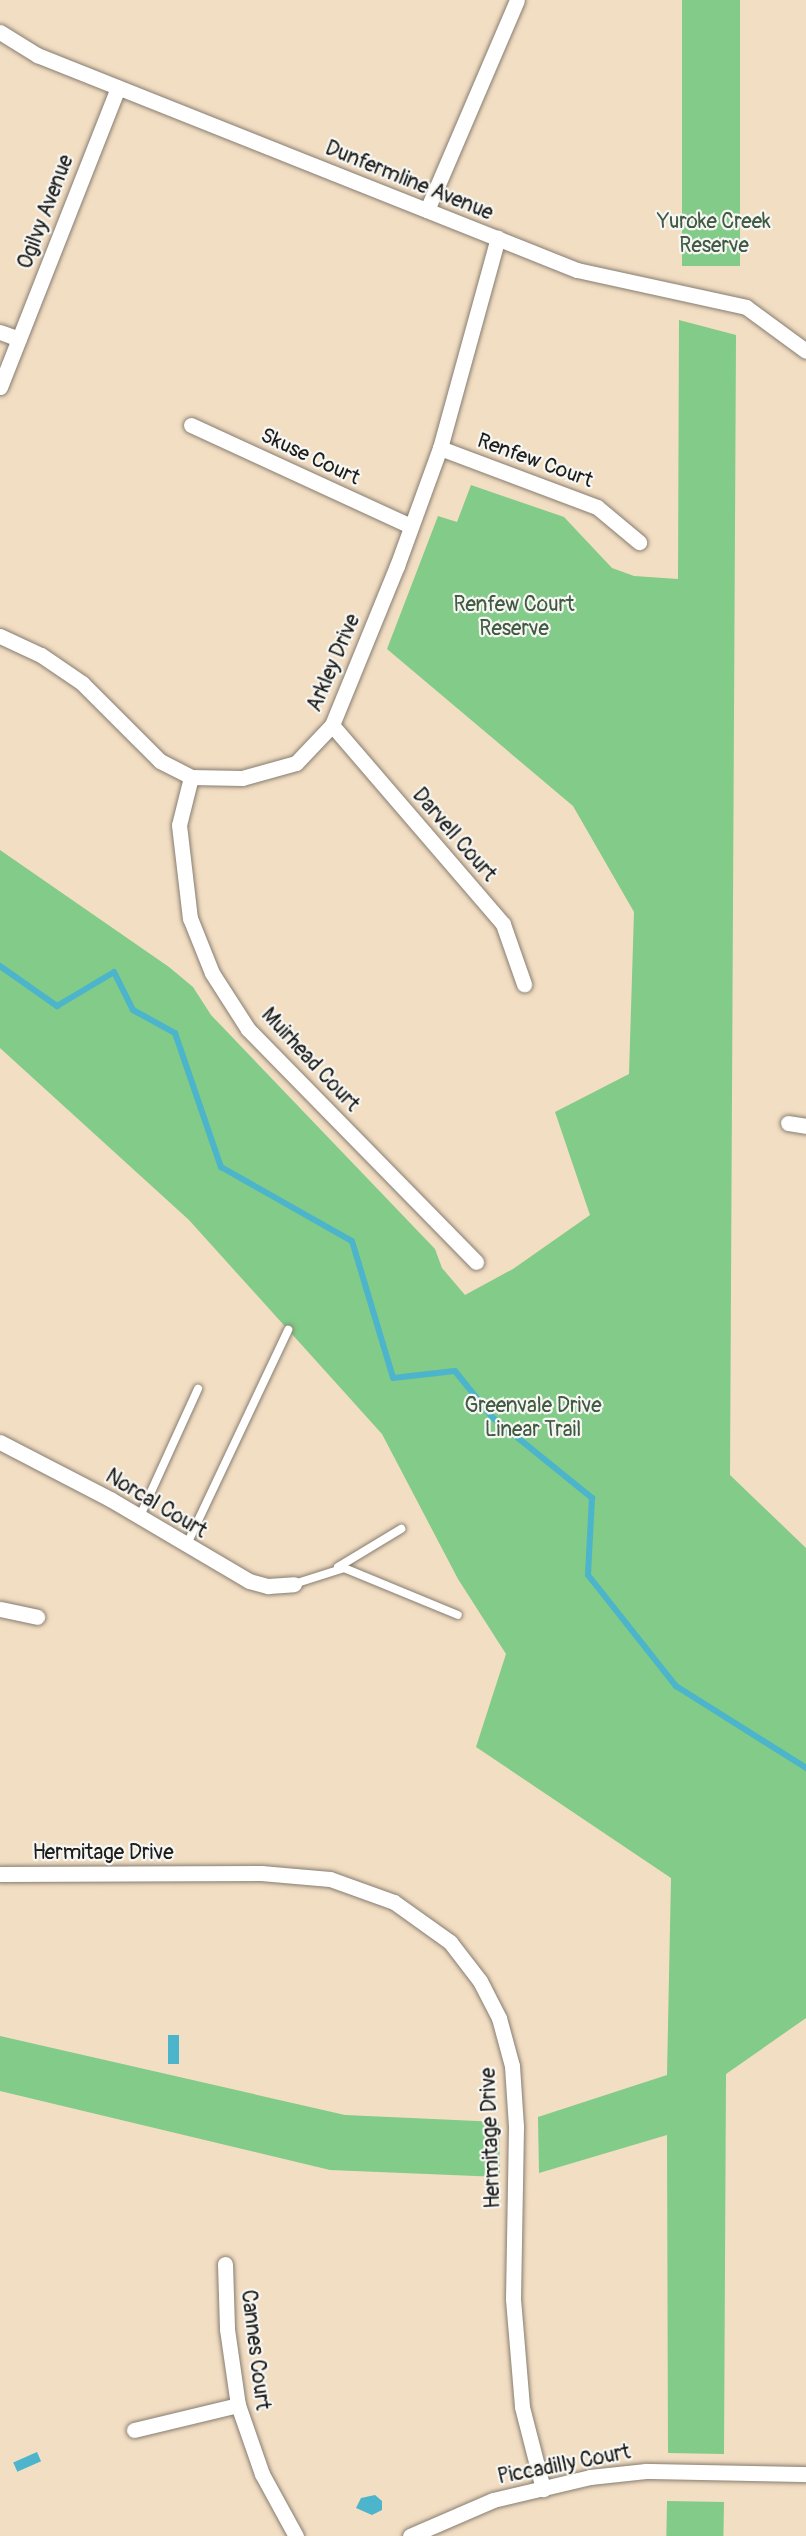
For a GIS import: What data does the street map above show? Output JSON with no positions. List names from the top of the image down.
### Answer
{
  "streets": {
    "street": [
      "Dunfermline Avenue",
      "Ogilvy Avenue",
      "Skuse Court",
      "Renfew Court",
      "Arkley Drive",
      "Darvell Court",
      "Muirhead Court",
      "Norcal Court",
      "Hermitage Drive",
      "Cannes Court",
      "Piccadilly Court"
    ]
  },
  "crossings": [
    ["Dunfermline Avenue", "Ogilvy Avenue"],
    ["Dunfermline Avenue", "Arkley Drive"],
    ["Skuse Court", "Arkley Drive"],
    ["Renfew Court", "Arkley Drive"],
    ["Arkley Drive", "Darvell Court"],
    ["Arkley Drive", "Muirhead Court"],
    ["Hermitage Drive", "Piccadilly Court"]
  ],
  "parks": ["Yuroke Creek Reserve", "Renfew Court Reserve", "Greenvale Drive Linear Trail"]
}
